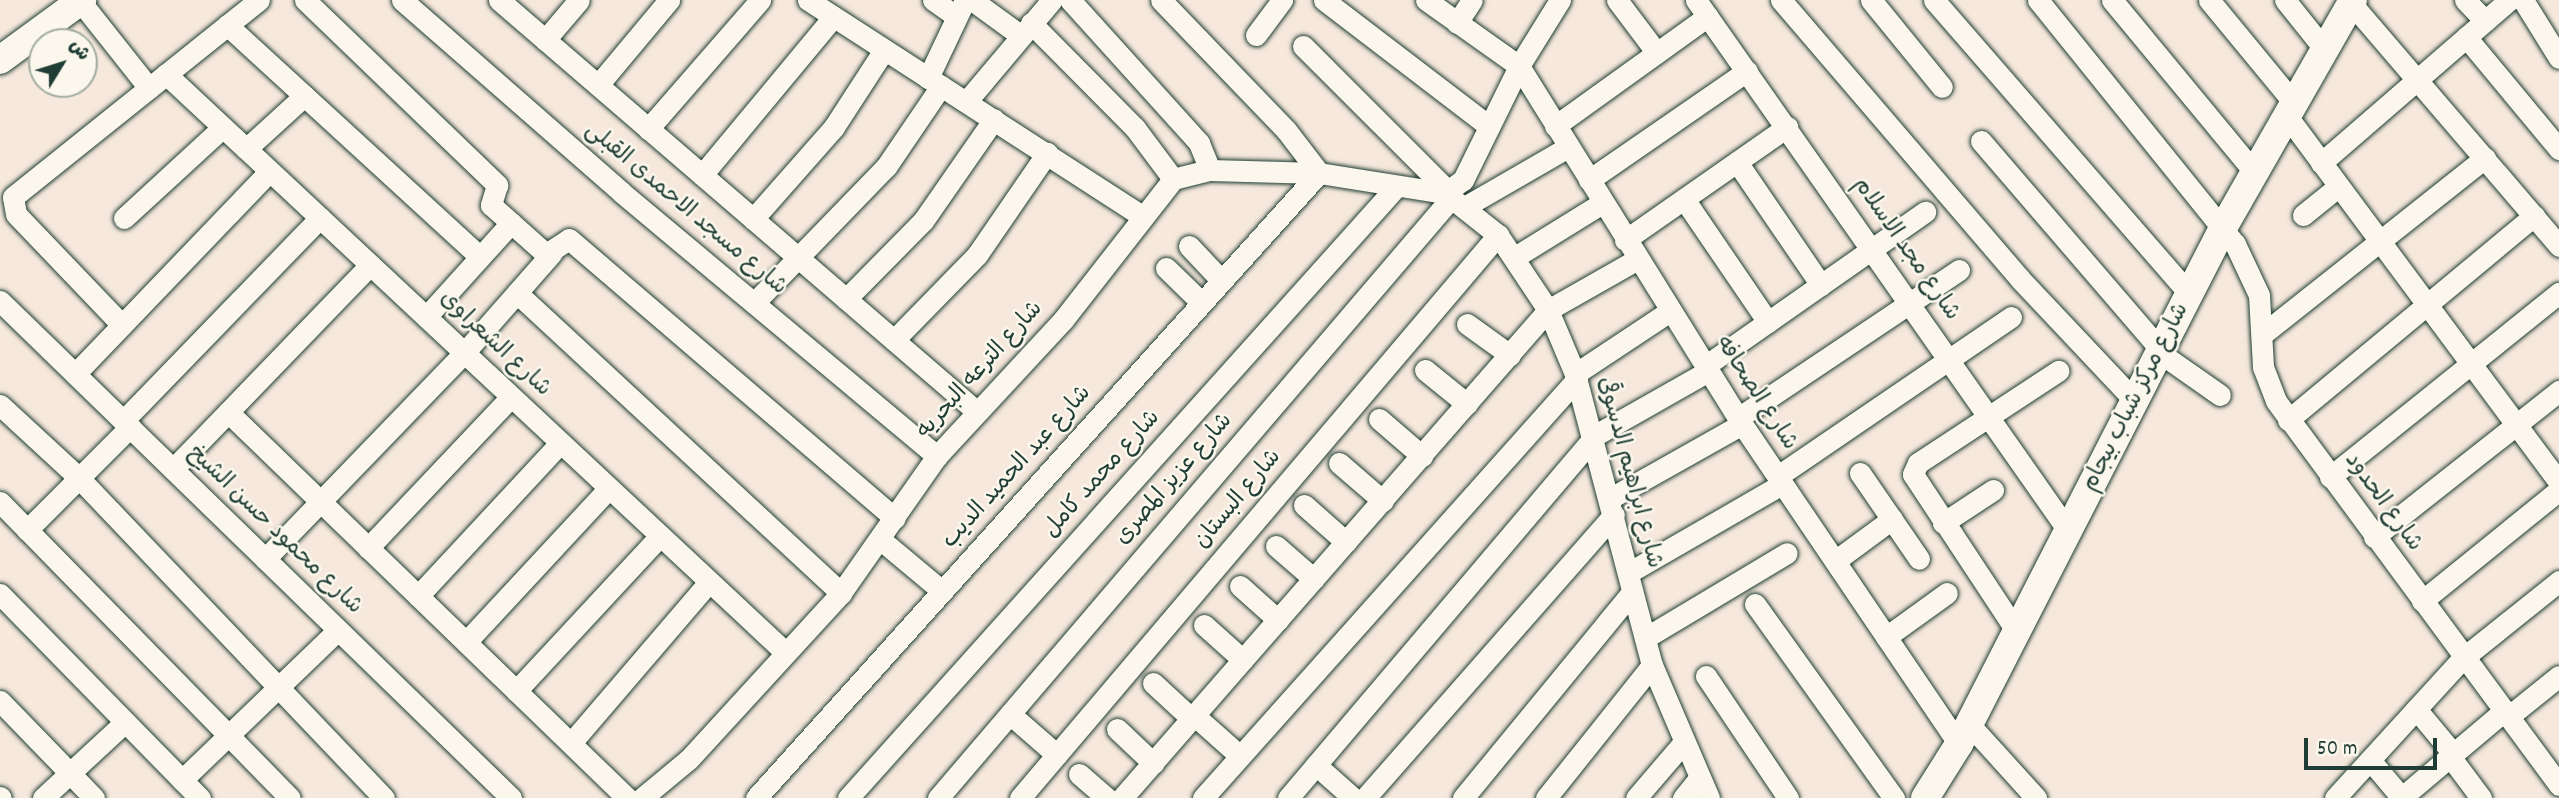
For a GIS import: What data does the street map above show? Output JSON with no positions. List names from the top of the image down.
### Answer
{
  "streets": {
    "main road": ["شارع مركز شباب بيجام"],
    "street": [
      "شارع مسجد الاحمدى القبلى",
      "شارع مجد الاسلام",
      "شارع الشعراوى",
      "شارع الترعه البحريه",
      "شارع الصحافه",
      "شارع عبد الحميد الديب",
      "شارع ابراهيم الدسوقى",
      "شارع محمد كامل",
      "شارع عزيز المصرى",
      "شارع البستان",
      "شارع الحدود",
      "شارع محمود حسن الشيخ"
    ]
  },
  "crossings": [
    ["شارع مسجد الاحمدى القبلى", "شارع الترعه البحريه"],
    ["شارع مجد الاسلام", "شارع مركز شباب بيجام"],
    ["شارع الشعراوى", "شارع الترعه البحريه"],
    ["شارع الصحافه", "شارع مركز شباب بيجام"],
    ["شارع الصحافه", "شارع عزيز المصرى"],
    ["شارع مركز شباب بيجام", "شارع الحدود"],
    ["شارع ابراهيم الدسوقى", "شارع عزيز المصرى"],
    ["شارع ابراهيم الدسوقى", "شارع البستان"]
  ],
  "scale_bar": "50 m",
  "north": "top right"
}
